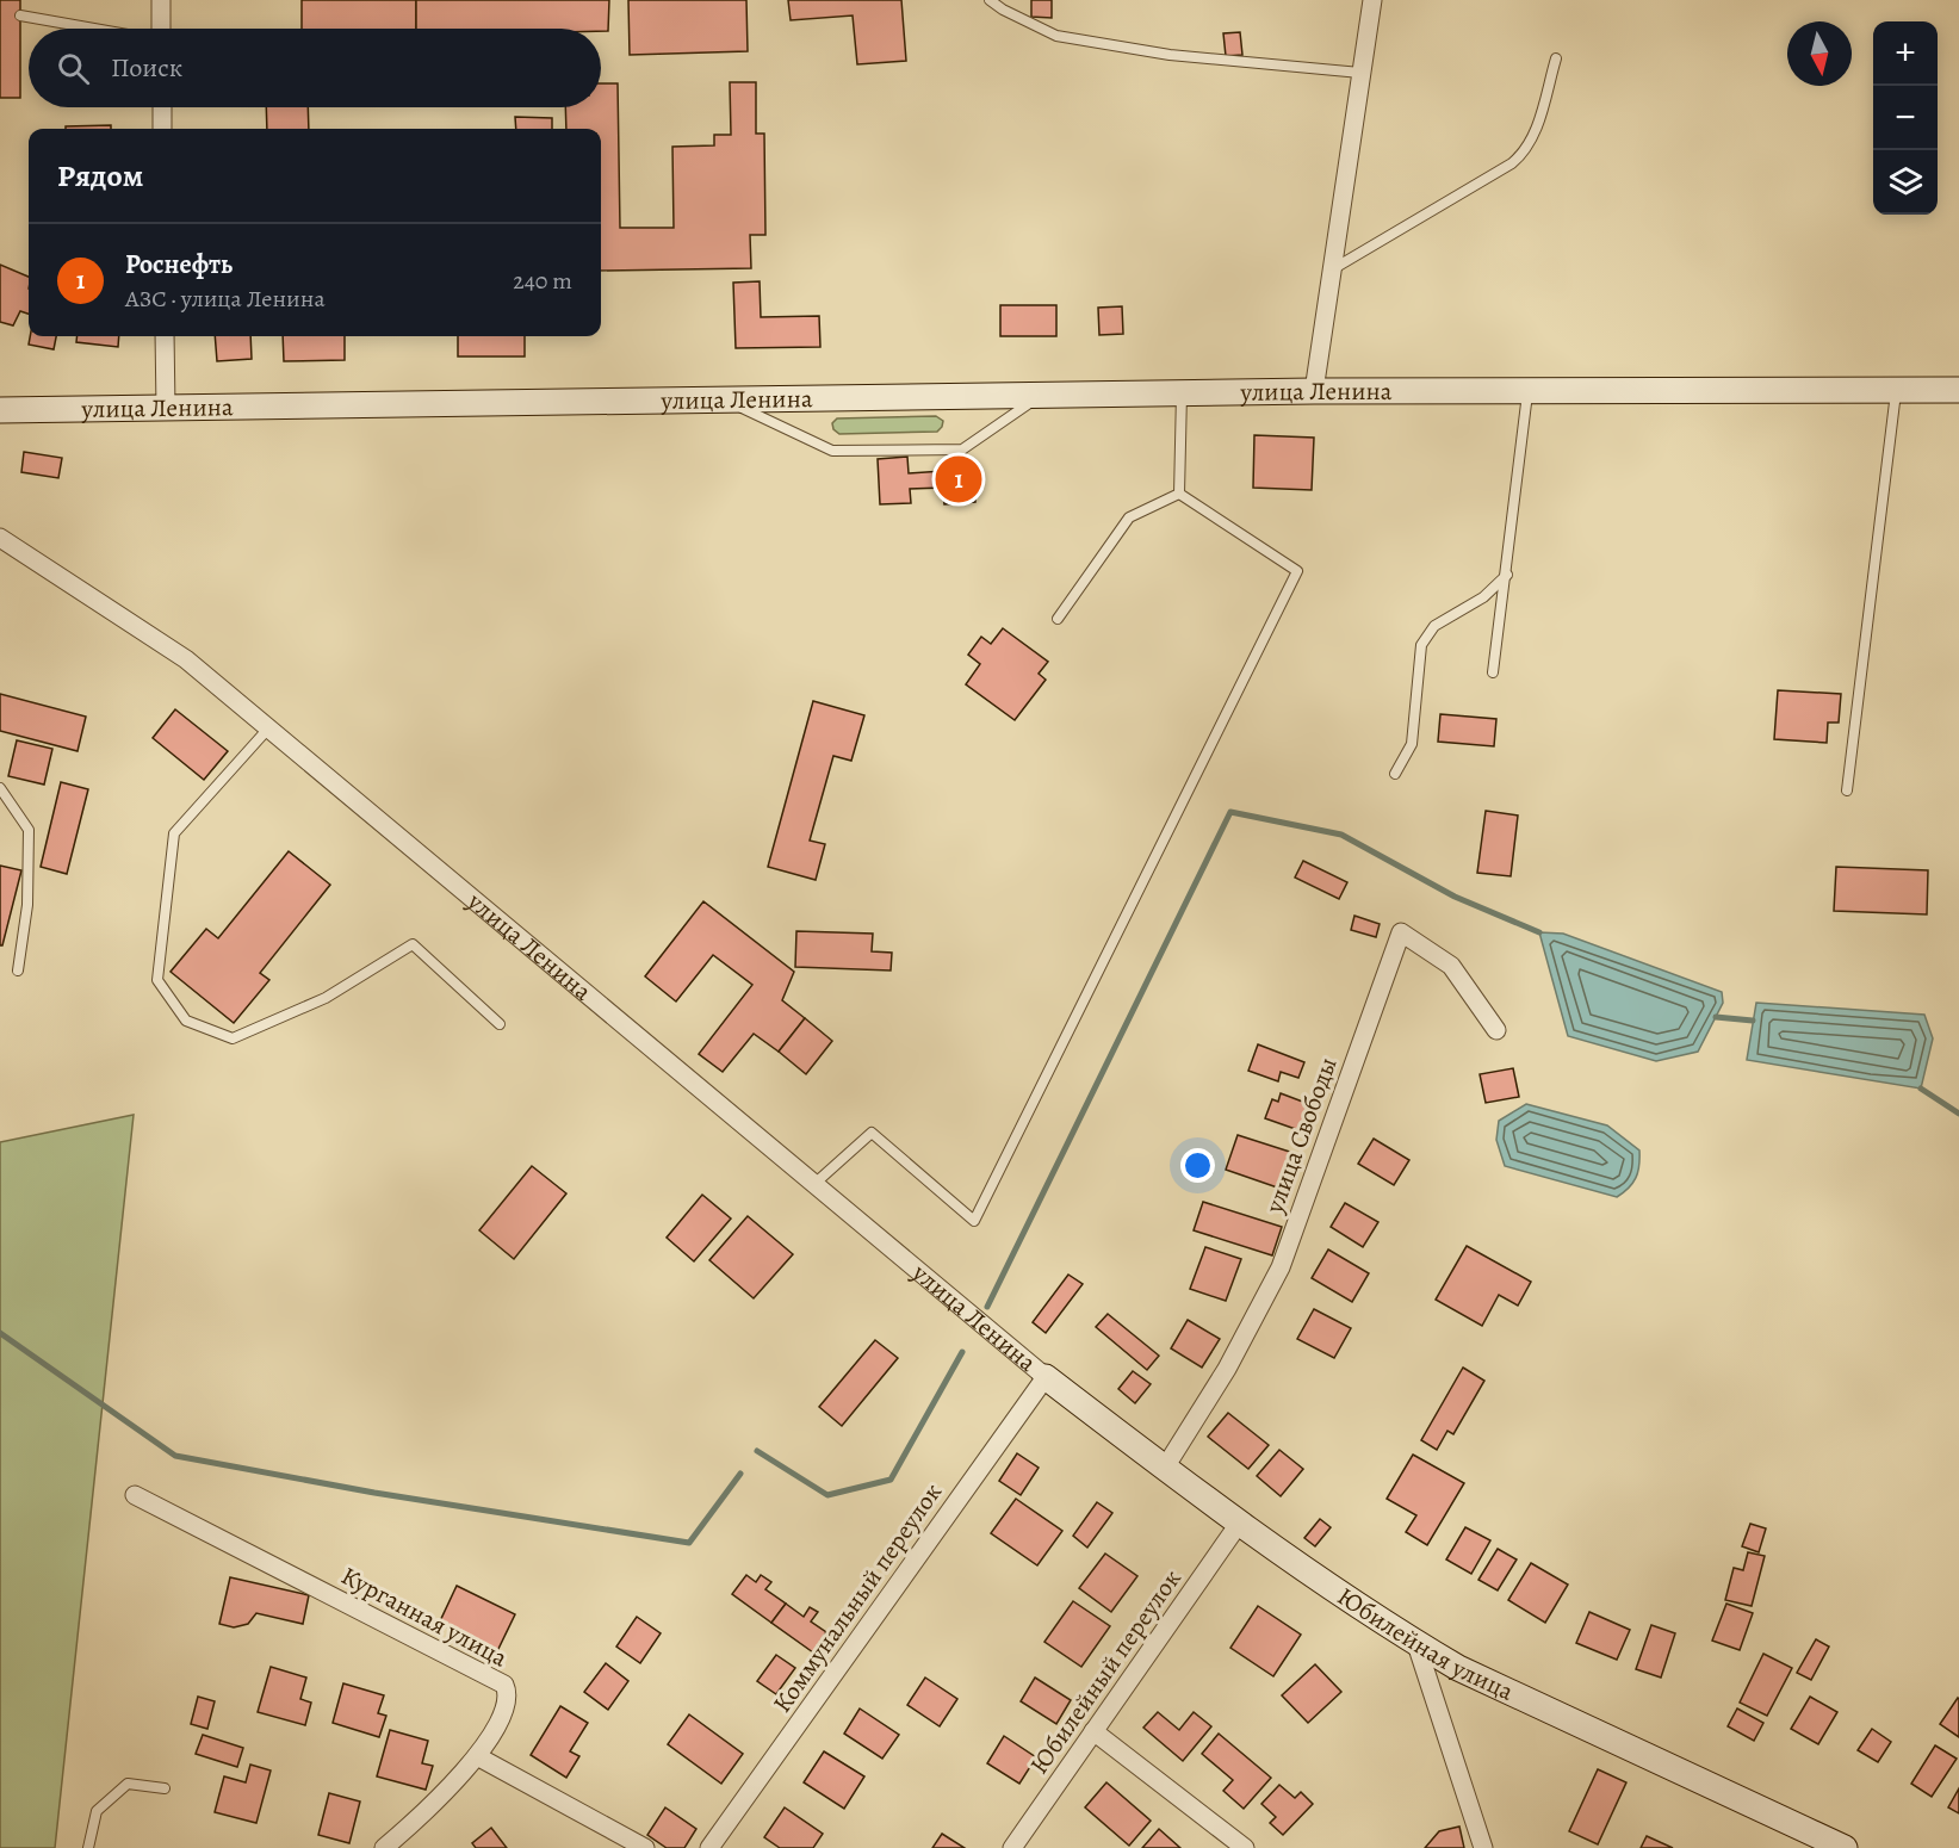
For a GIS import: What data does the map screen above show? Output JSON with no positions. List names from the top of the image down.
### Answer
{
  "streets": {
    "main road": ["улица Ленина", "Юбилейная улица"],
    "street": [
      "улица Свободы",
      "Коммунальный переулок",
      "Курганная улица",
      "Юбилейный переулок"
    ]
  },
  "crossings": [
    ["улица Ленина", "Коммунальный переулок"],
    ["улица Ленина", "Юбилейная улица"],
    ["улица Свободы", "Юбилейная улица"],
    ["Коммунальный переулок", "Юбилейная улица"],
    ["Юбилейная улица", "Юбилейный переулок"]
  ],
  "north": "bottom",
  "page": {
    "map_buttons": ["+", "−"],
    "search": "Поиск",
    "heading": "Рядом",
    "list": [
      {
        "mark": "1",
        "name": "Роснефть",
        "note": "АЗС · улица Ленина",
        "value": "240 m"
      }
    ],
    "pins": "1"
  }
}
